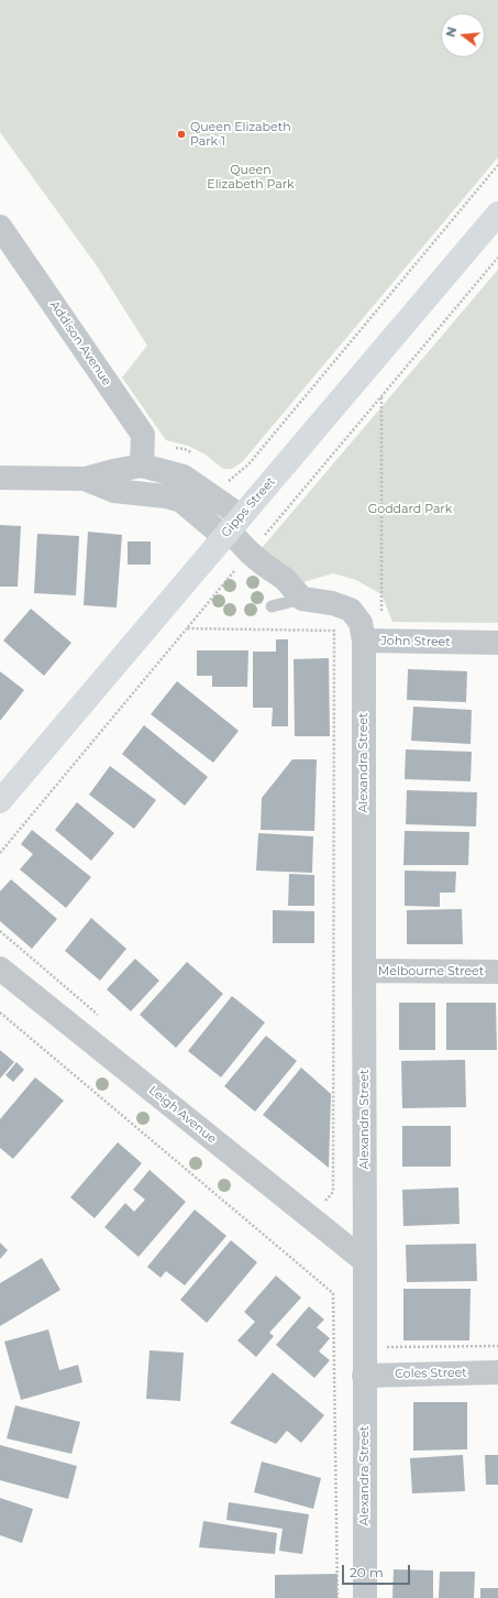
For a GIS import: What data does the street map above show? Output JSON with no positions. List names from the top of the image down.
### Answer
{
  "streets": {
    "main road": ["Gipps Street"],
    "street": [
      "Addison Avenue",
      "John Street",
      "Alexandra Street",
      "Melbourne Street",
      "Leigh Avenue",
      "Coles Street"
    ]
  },
  "crossings": [
    ["John Street", "Alexandra Street"],
    ["Alexandra Street", "Melbourne Street"],
    ["Alexandra Street", "Leigh Avenue"],
    ["Alexandra Street", "Coles Street"]
  ],
  "parks": ["Queen Elizabeth Park", "Goddard Park"],
  "places": ["Queen Elizabeth Park 1"],
  "scale_bar": "20 m",
  "north": "left"
}
